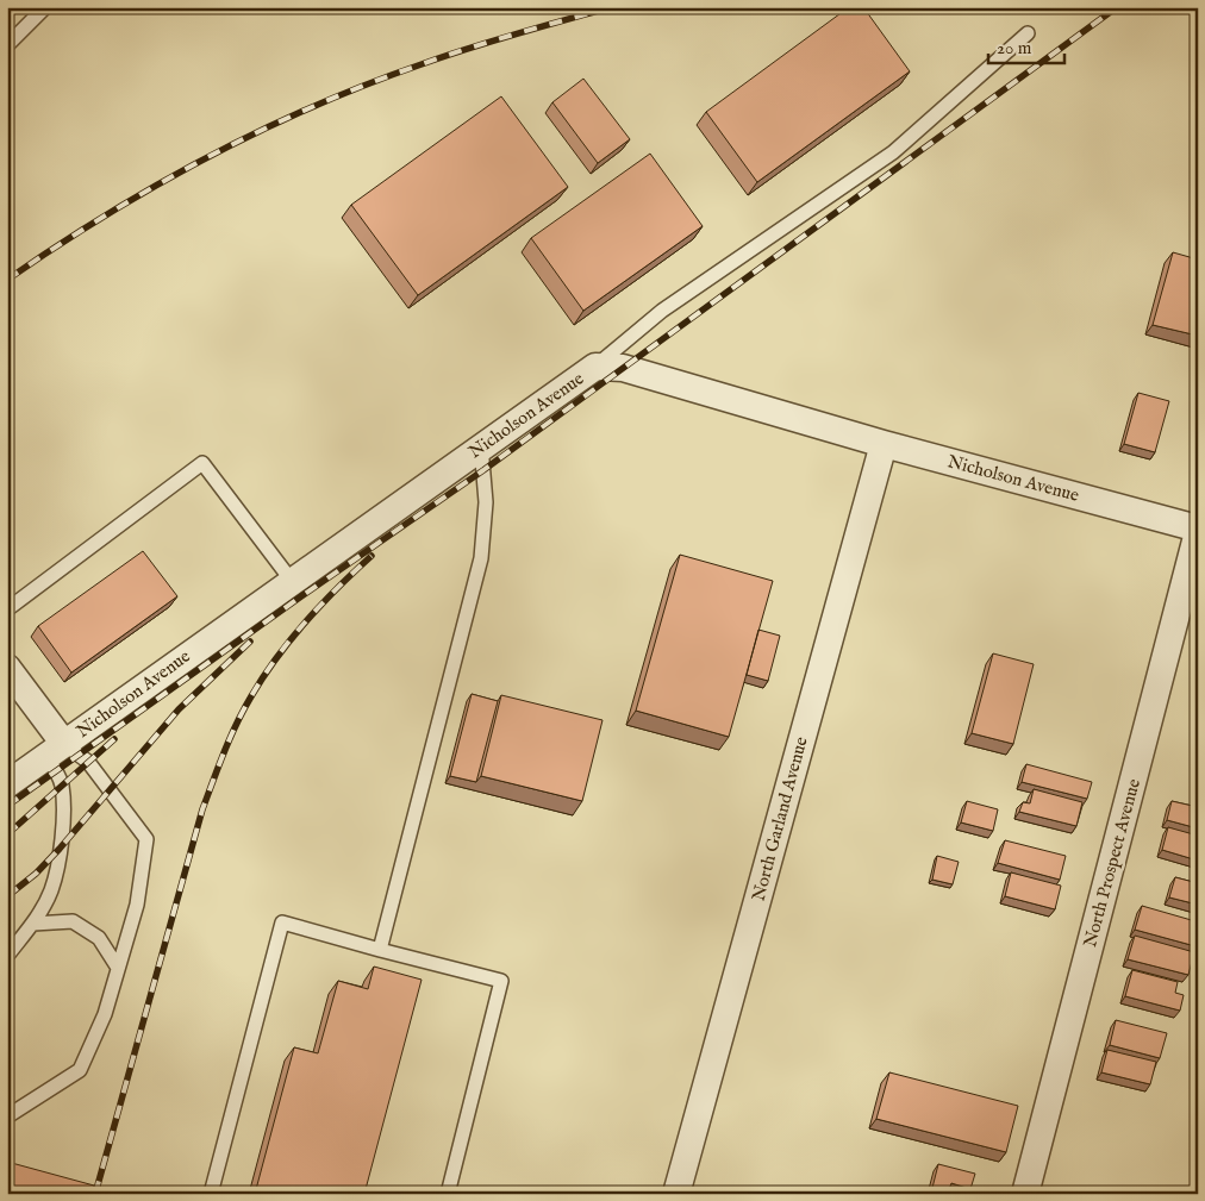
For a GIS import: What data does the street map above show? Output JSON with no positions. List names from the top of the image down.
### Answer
{
  "streets": {
    "street": ["Nicholson Avenue", "North Garland Avenue", "North Prospect Avenue"]
  },
  "crossings": [
    ["Nicholson Avenue", "North Garland Avenue"],
    ["Nicholson Avenue", "North Prospect Avenue"]
  ],
  "scale_bar": "20 m"
}
